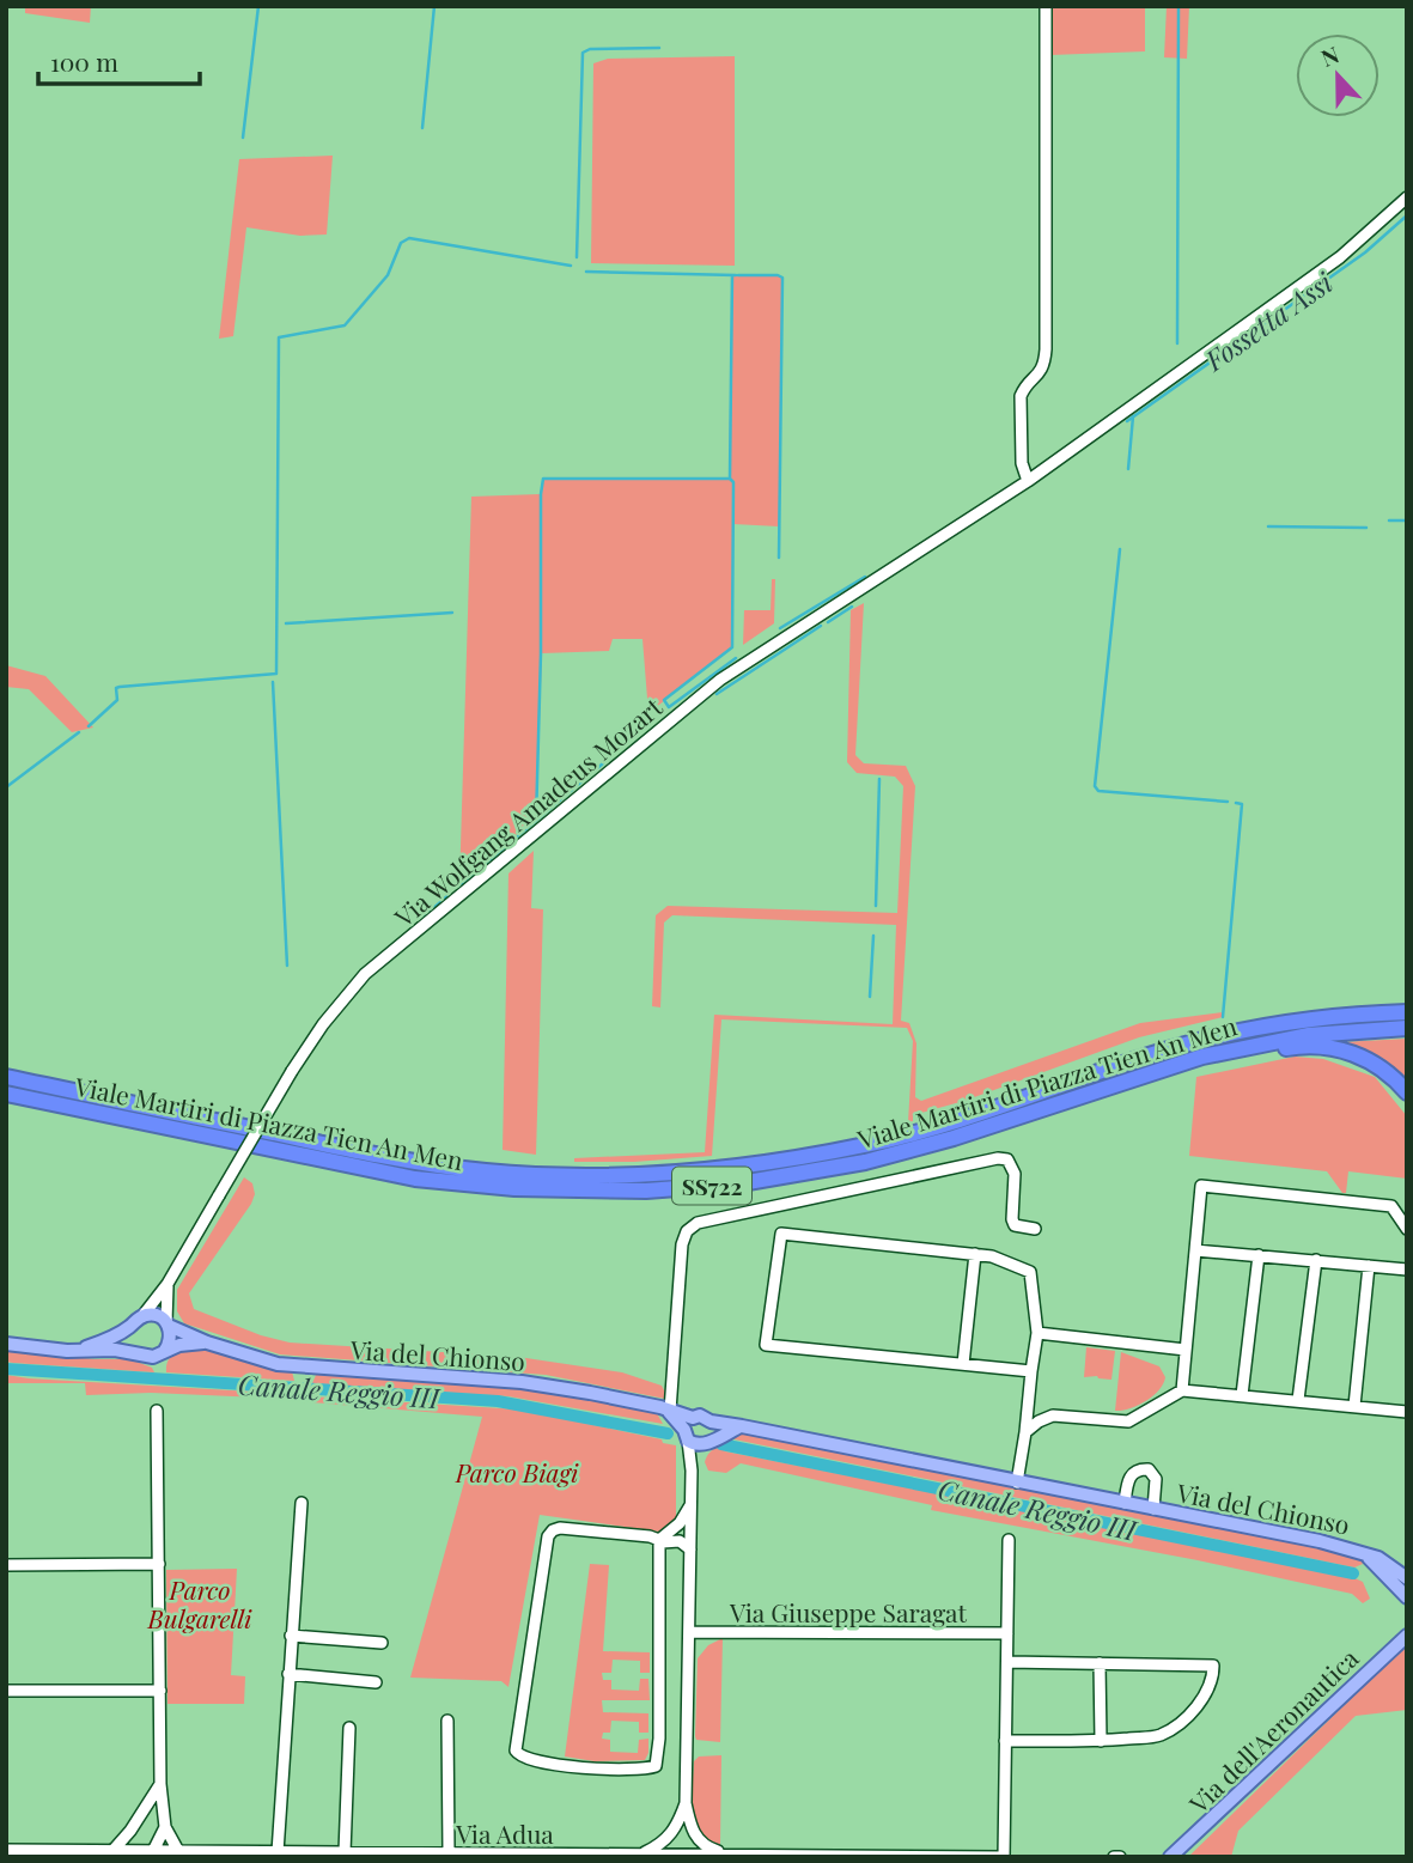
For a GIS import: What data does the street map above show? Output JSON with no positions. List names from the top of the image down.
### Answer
{
  "streets": {
    "highway": ["Viale Martiri di Piazza Tien An Men", "SS722"],
    "main road": ["Via del Chionso", "Via dell'Aeronautica"],
    "street": ["Via Wolfgang Amadeus Mozart", "Via Giuseppe Saragat", "Via Adua"]
  },
  "crossings": [
    ["Via Wolfgang Amadeus Mozart", "Via del Chionso"],
    ["Viale Martiri di Piazza Tien An Men", "SS722"]
  ],
  "water": ["Fossetta Assi", "Canale Reggio III"],
  "parks": ["Parco Biagi", "Parco Bulgarelli"],
  "scale_bar": "100 m",
  "north": "top"
}
